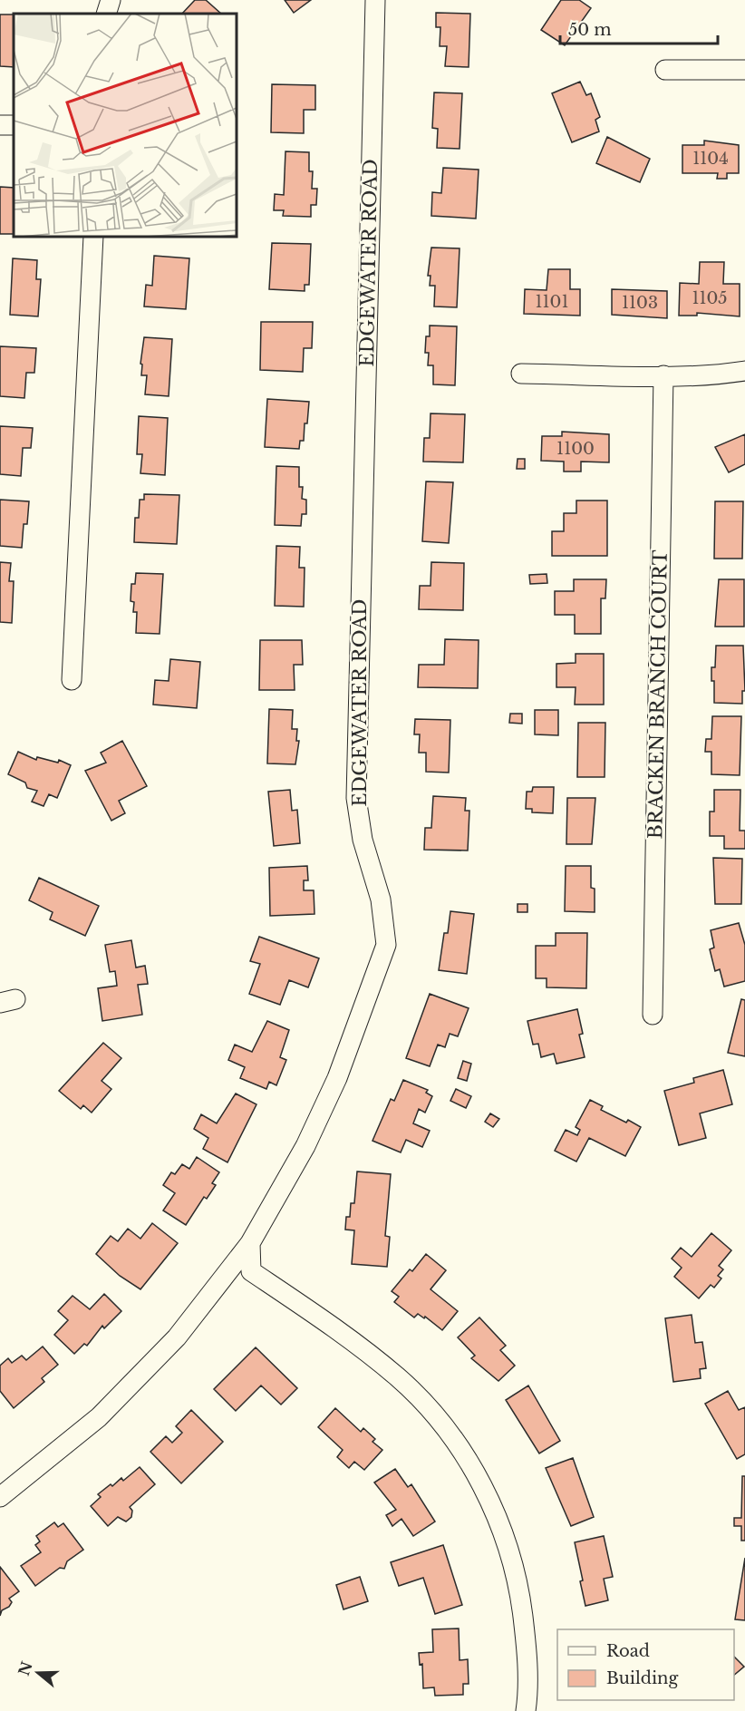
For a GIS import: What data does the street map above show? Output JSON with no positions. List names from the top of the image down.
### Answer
{
  "streets": {
    "street": ["EDGEWATER ROAD", "BRACKEN BRANCH COURT"]
  },
  "house_numbers": [
    "1104",
    "1105",
    "1101",
    "1103",
    "1100"
  ],
  "legend": ["Road", "Building"],
  "scale_bar": "50 m",
  "north": "left"
}
